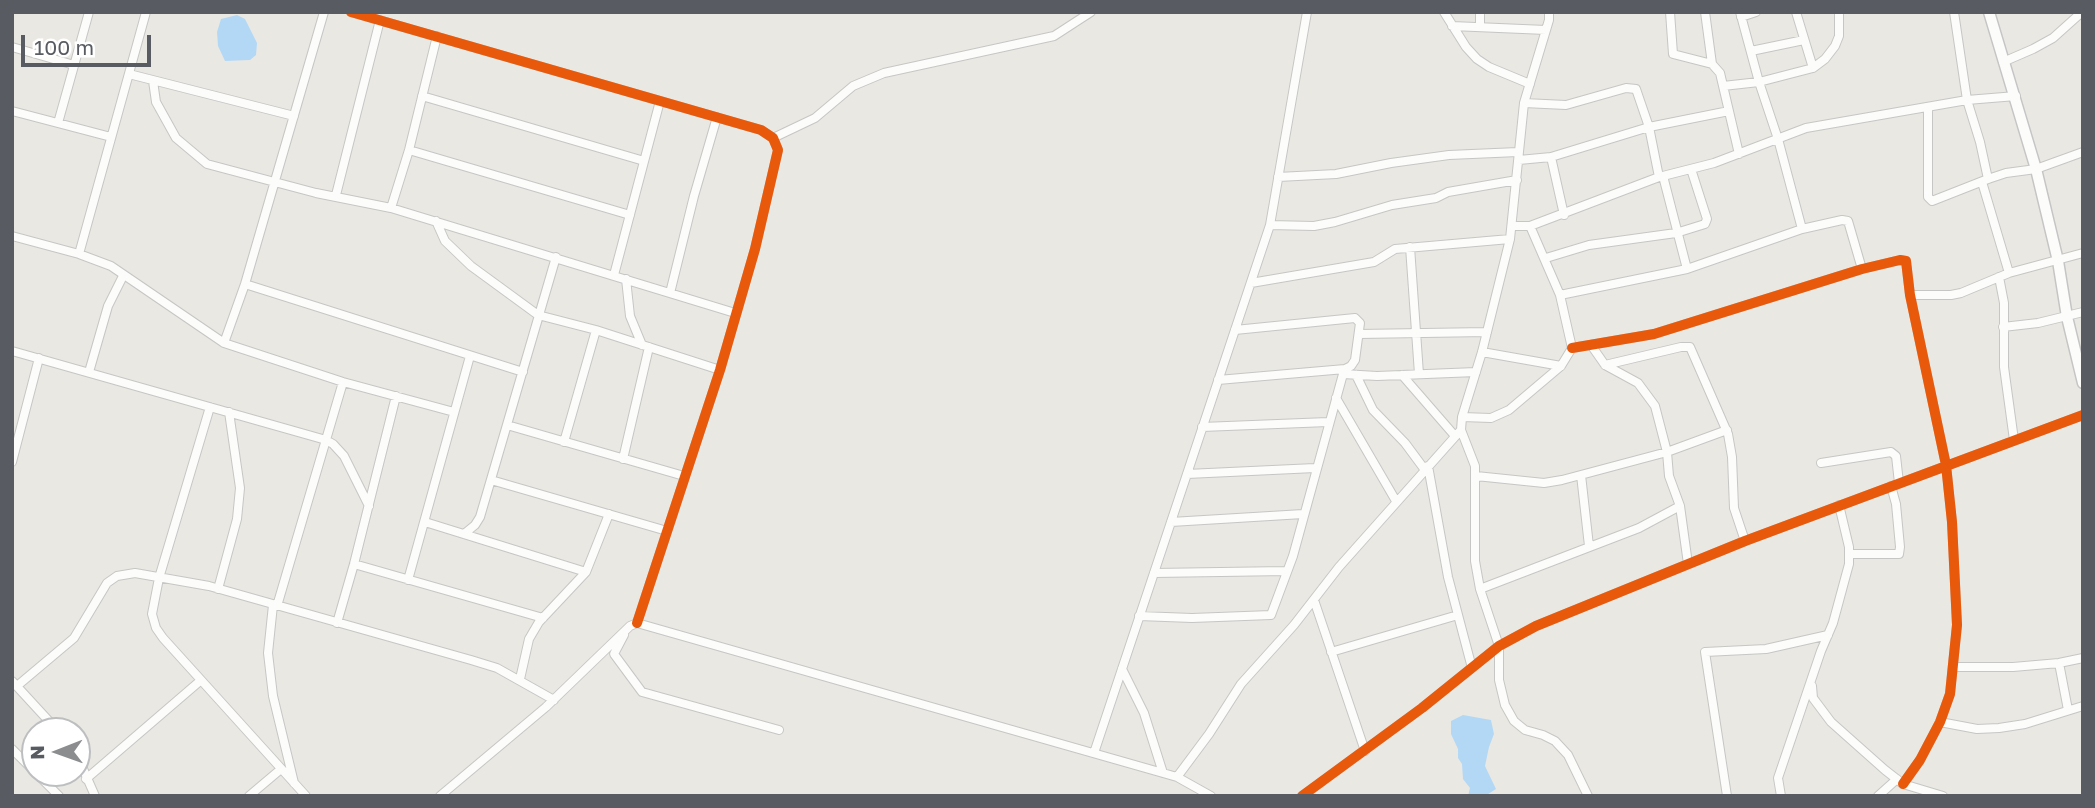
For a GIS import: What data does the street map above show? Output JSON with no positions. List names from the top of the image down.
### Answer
{
  "scale_bar": "100 m",
  "north": "left"
}
